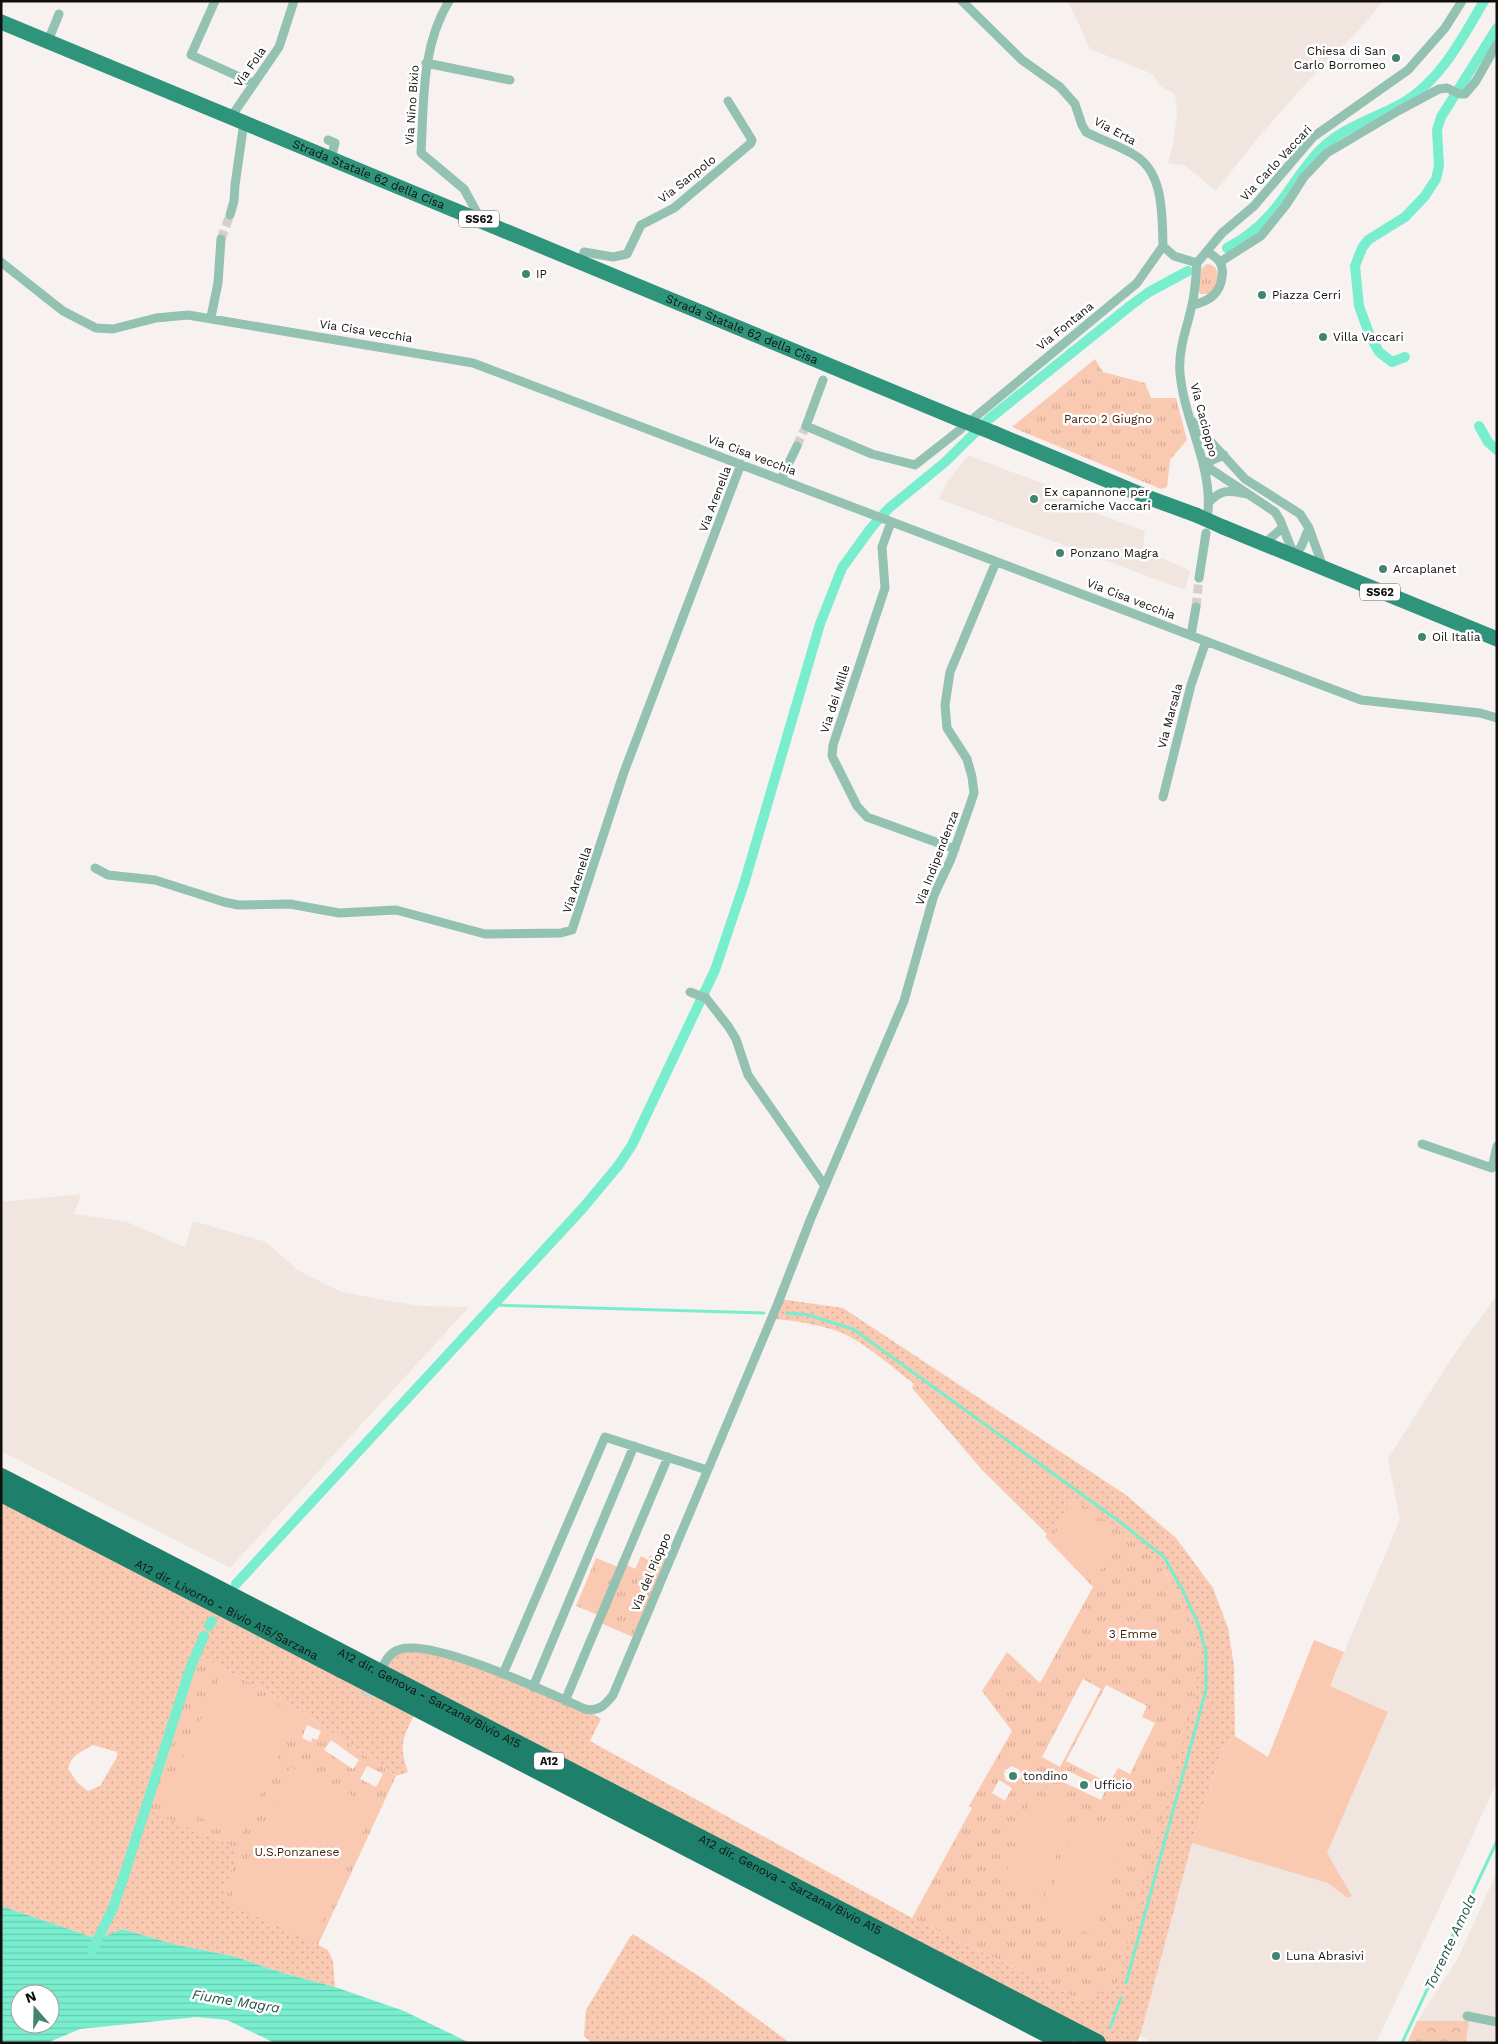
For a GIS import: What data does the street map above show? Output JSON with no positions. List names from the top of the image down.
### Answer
{
  "streets": {
    "highway": ["A12 dir. Livorno - Bivio A15/Sarzana", "A12 dir. Genova - Sarzana/Bivio A15", "A12"],
    "main road": ["Strada Statale 62 della Cisa", "SS62"],
    "street": [
      "Via Fola",
      "Via Nino Bixio",
      "Via Erta",
      "Via Carlo Vaccari",
      "Via Sanpolo",
      "Via Fontana",
      "Via Cisa vecchia",
      "Via Cacioppo",
      "Via Arenella",
      "Via dei Mille",
      "Via Marsala",
      "Via Indipendenza",
      "Via del Pioppo"
    ]
  },
  "crossings": [
    ["Via Fola", "Strada Statale 62 della Cisa"],
    ["Via Nino Bixio", "Strada Statale 62 della Cisa"],
    ["Via Erta", "Via Fontana"],
    ["Strada Statale 62 della Cisa", "Via Sanpolo"],
    ["Strada Statale 62 della Cisa", "SS62"],
    ["SS62", "Via Cacioppo"],
    ["Via Cisa vecchia", "Via Arenella"],
    ["Via Cisa vecchia", "Via dei Mille"],
    ["Via Cisa vecchia", "Via Marsala"],
    ["Via Cisa vecchia", "Via Indipendenza"],
    ["Via dei Mille", "Via Indipendenza"],
    ["Via Indipendenza", "Via del Pioppo"]
  ],
  "water": ["Torrente Amola", "Fiume Magra"],
  "parks": ["Parco 2 Giugno", "3 Emme", "U.S.Ponzanese"],
  "places": [
    "Chiesa di San Carlo Borromeo",
    "IP",
    "Piazza Cerri",
    "Villa Vaccari",
    "Ex capannone per ceramiche Vaccari",
    "Ponzano Magra",
    "Arcaplanet",
    "Oil Italia",
    "tondino",
    "Ufficio",
    "Luna Abrasivi"
  ],
  "north": "top"
}
